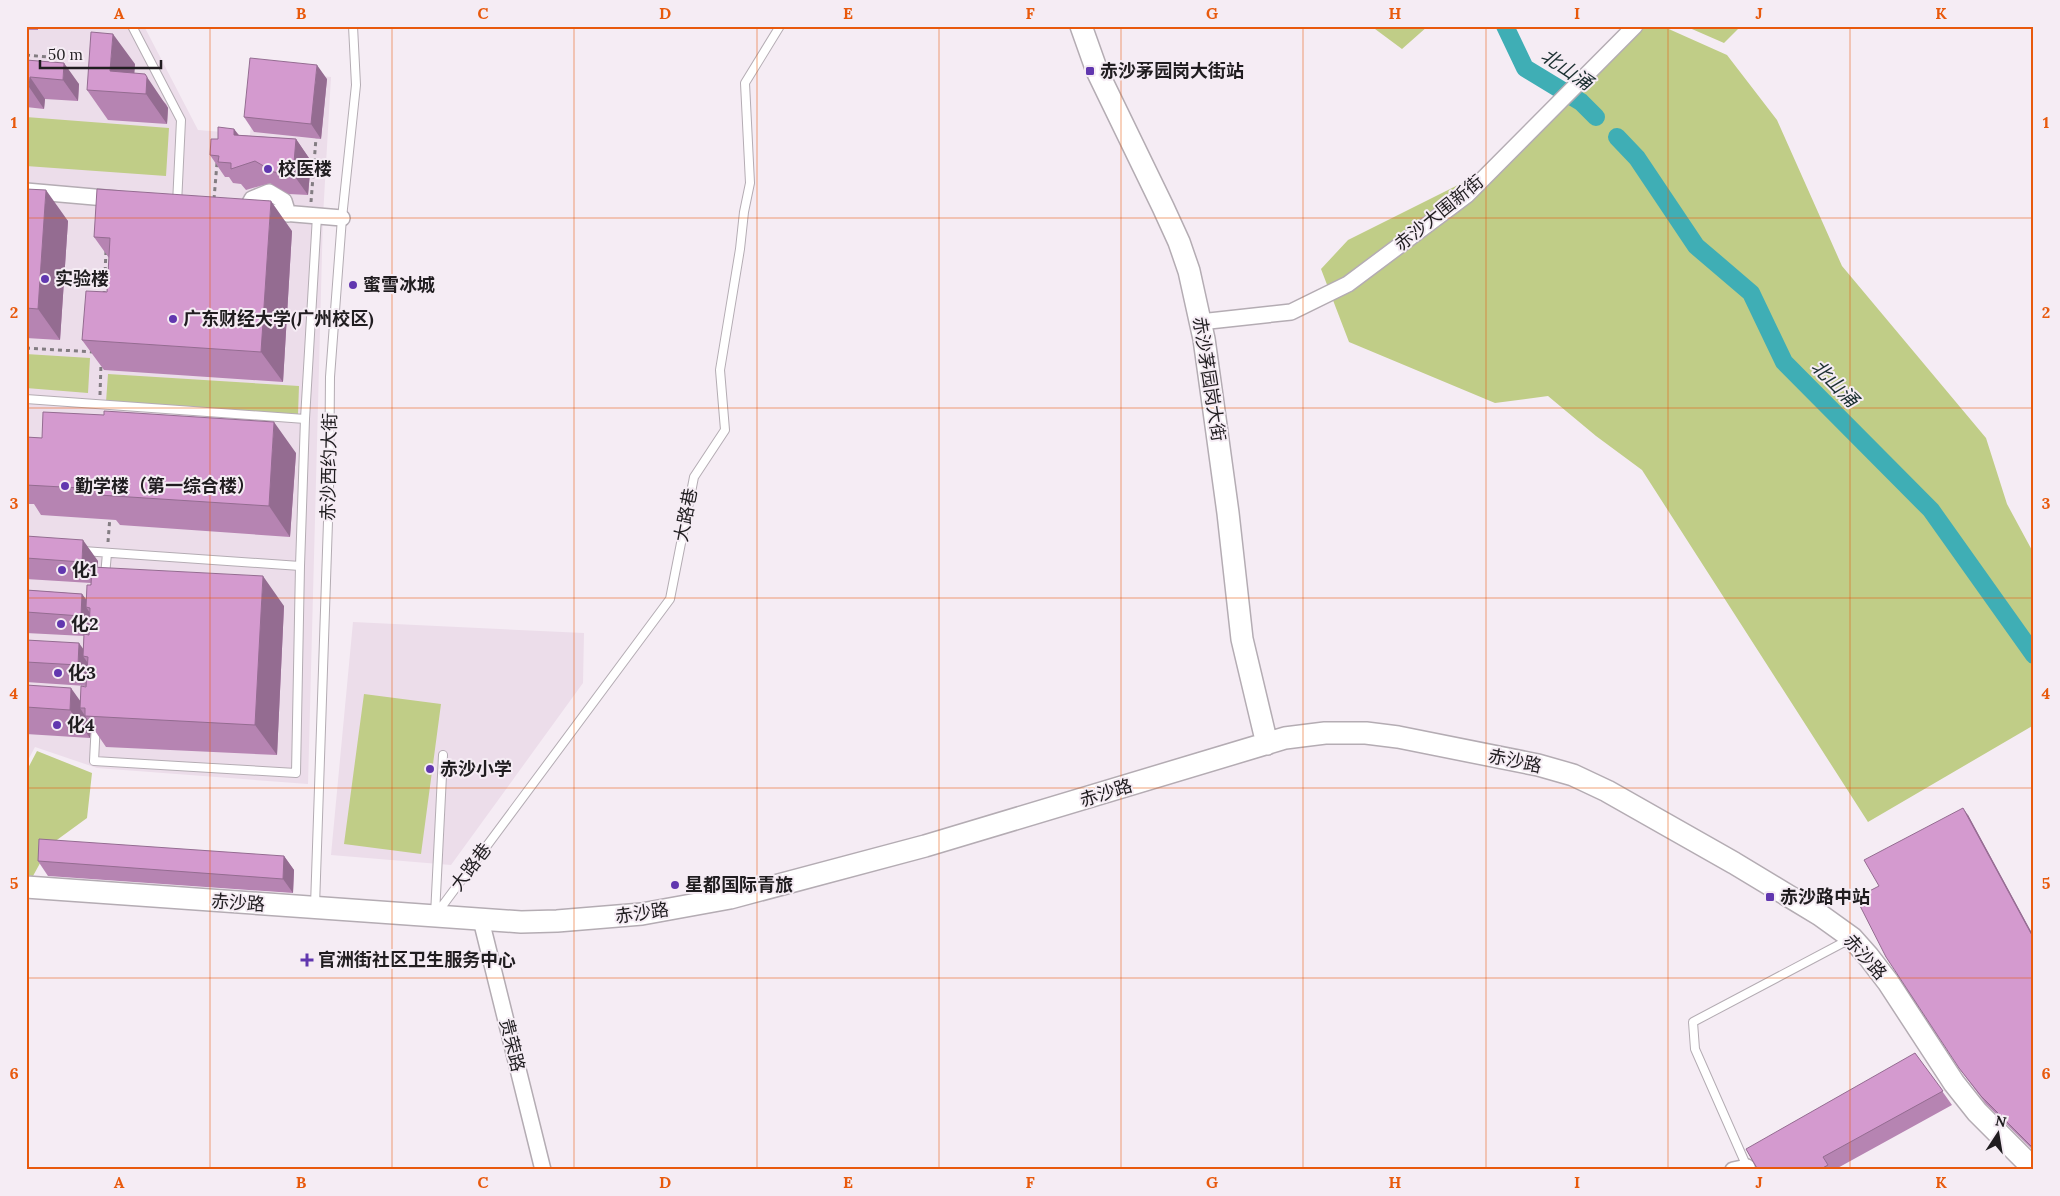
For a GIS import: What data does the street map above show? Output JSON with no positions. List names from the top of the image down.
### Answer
{
  "streets": {
    "street": [
      "赤沙大围新街",
      "赤沙茅园岗大街",
      "赤沙路",
      "贵荣路"
    ],
    "lane": ["赤沙西约大街", "大路巷"]
  },
  "crossings": [
    ["赤沙大围新街", "赤沙茅园岗大街"],
    ["赤沙茅园岗大街", "赤沙路"],
    ["赤沙西约大街", "赤沙路"],
    ["大路巷", "赤沙路"],
    ["赤沙路", "贵荣路"]
  ],
  "water": ["北山涌"],
  "places": {
    "transit": ["赤沙茅园岗大街站", "赤沙路中站"],
    "other": [
      "校医楼",
      "实验楼",
      "蜜雪冰城",
      "广东财经大学(广州校区)",
      "勤学楼（第一综合楼）",
      "化1",
      "化2",
      "化3",
      "化4",
      "赤沙小学",
      "星都国际青旅"
    ],
    "health": ["官洲街社区卫生服务中心"]
  },
  "scale_bar": "50 m",
  "north": "top",
  "grid": {
    "columns": [
      "A",
      "B",
      "C",
      "D",
      "E",
      "F",
      "G",
      "H",
      "I",
      "J",
      "K"
    ],
    "rows": [
      "1",
      "2",
      "3",
      "4",
      "5",
      "6"
    ]
  }
}
